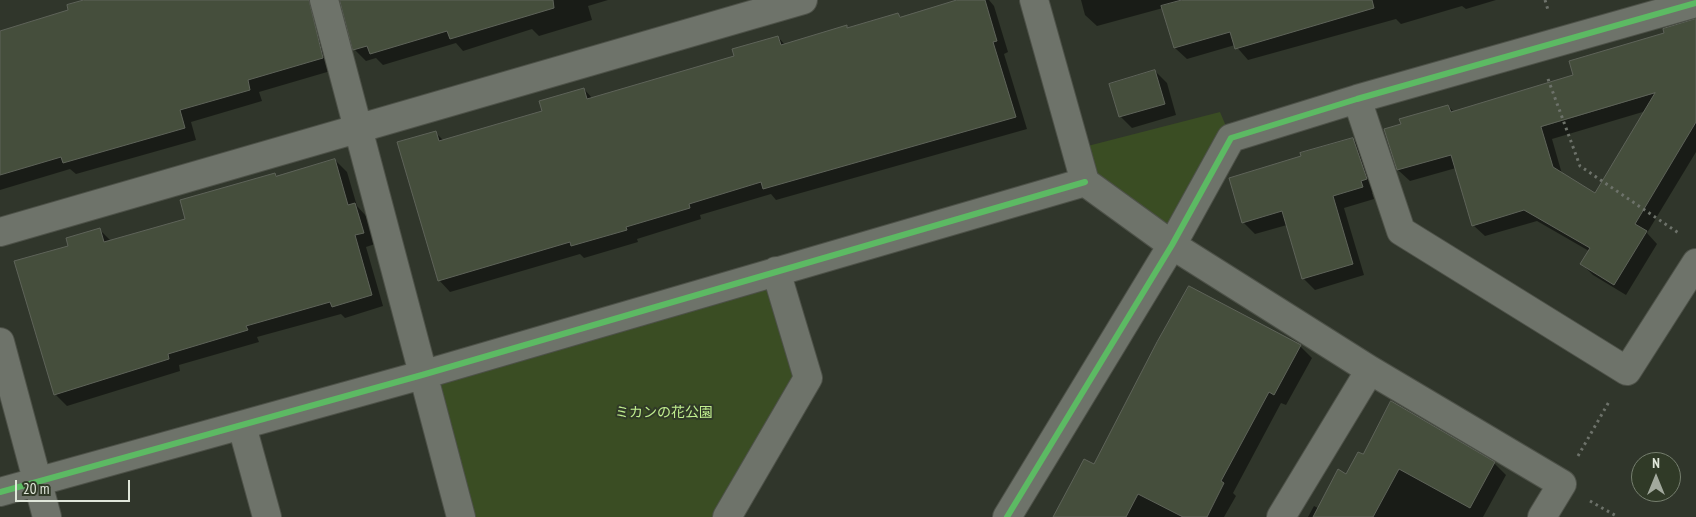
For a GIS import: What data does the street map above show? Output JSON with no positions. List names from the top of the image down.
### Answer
{
  "parks": ["ミカンの花公園"],
  "scale_bar": "20 m",
  "north": "top"
}
